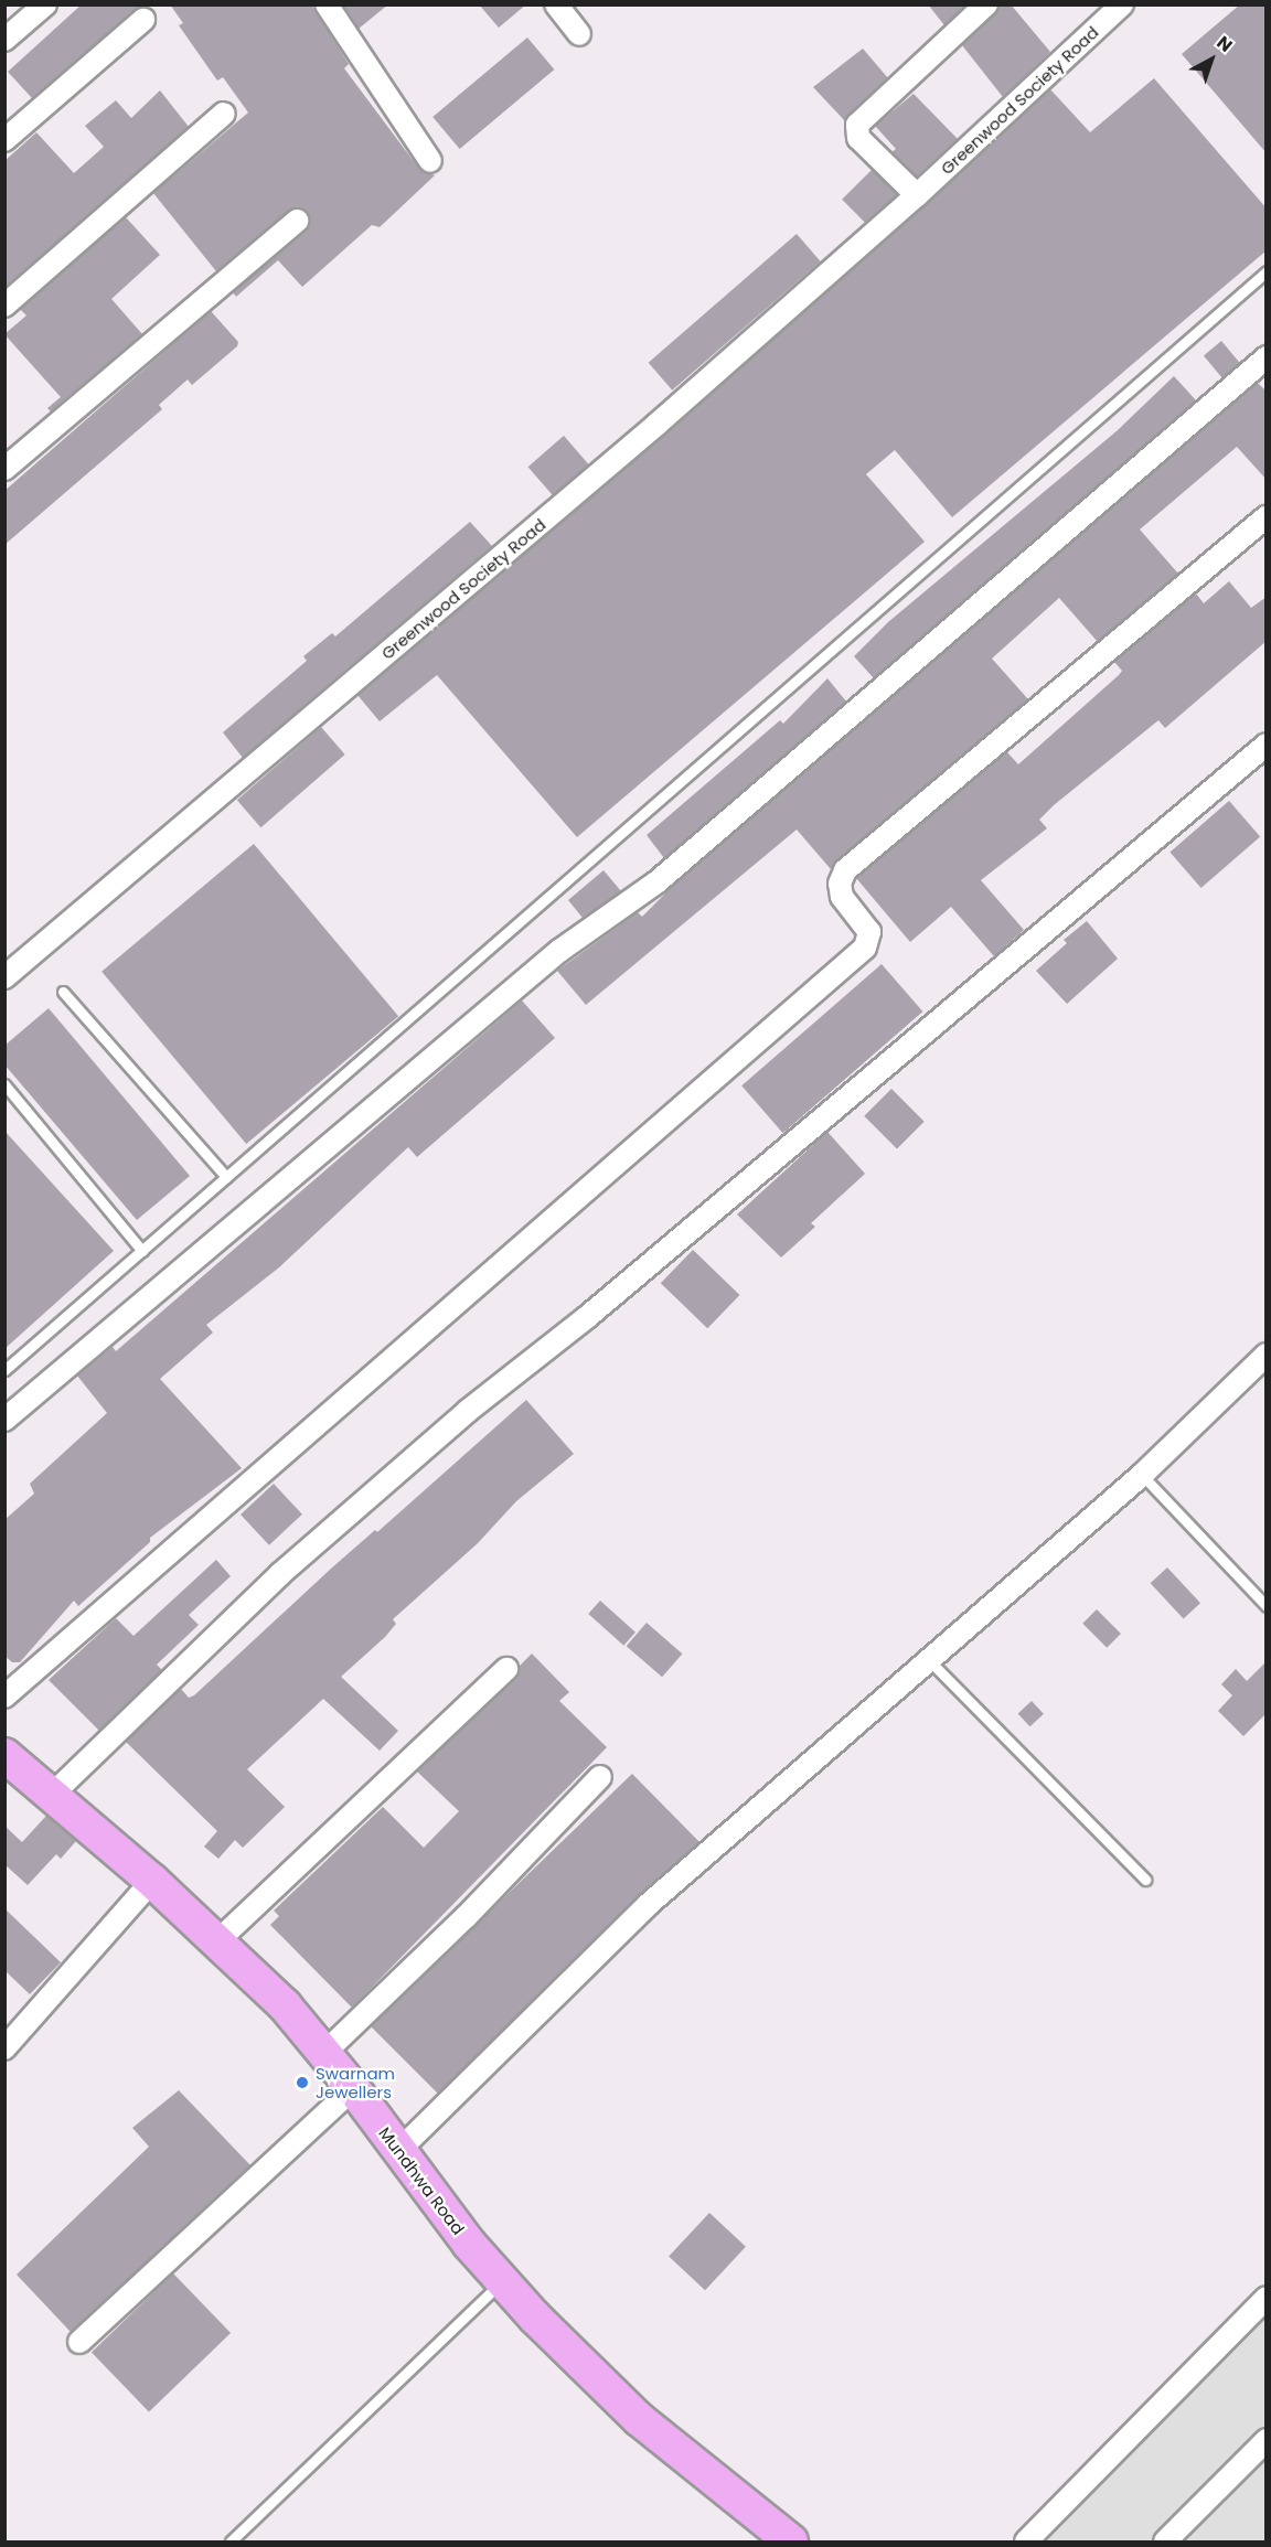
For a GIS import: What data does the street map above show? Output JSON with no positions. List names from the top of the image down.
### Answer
{
  "streets": {
    "main road": ["Mundhwa Road"],
    "street": ["Greenwood Society Road"]
  },
  "places": ["Swarnam Jewellers"],
  "north": "top right"
}
